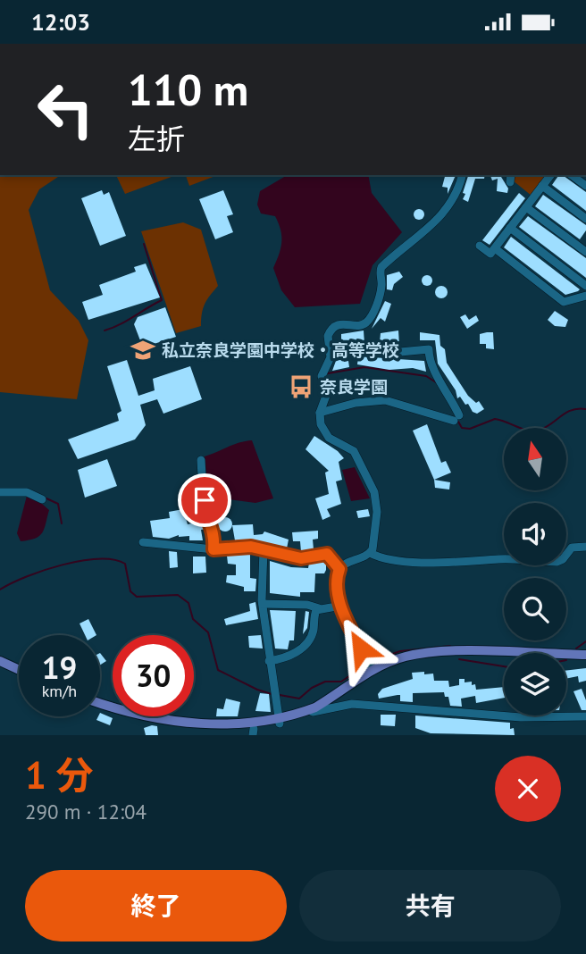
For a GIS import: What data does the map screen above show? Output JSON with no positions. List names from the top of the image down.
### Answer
{
  "places": {
    "school or university": ["私立奈良学園中学校・高等学校"],
    "bus stop": ["奈良学園"]
  },
  "north": "top",
  "page": {
    "status": "12:03",
    "turn": ["110 m", "左折"],
    "speed": "19 km/h",
    "limit": "30",
    "heading": ["1 分", "290 m · 12:04"],
    "buttons": ["終了", "共有"]
  }
}
